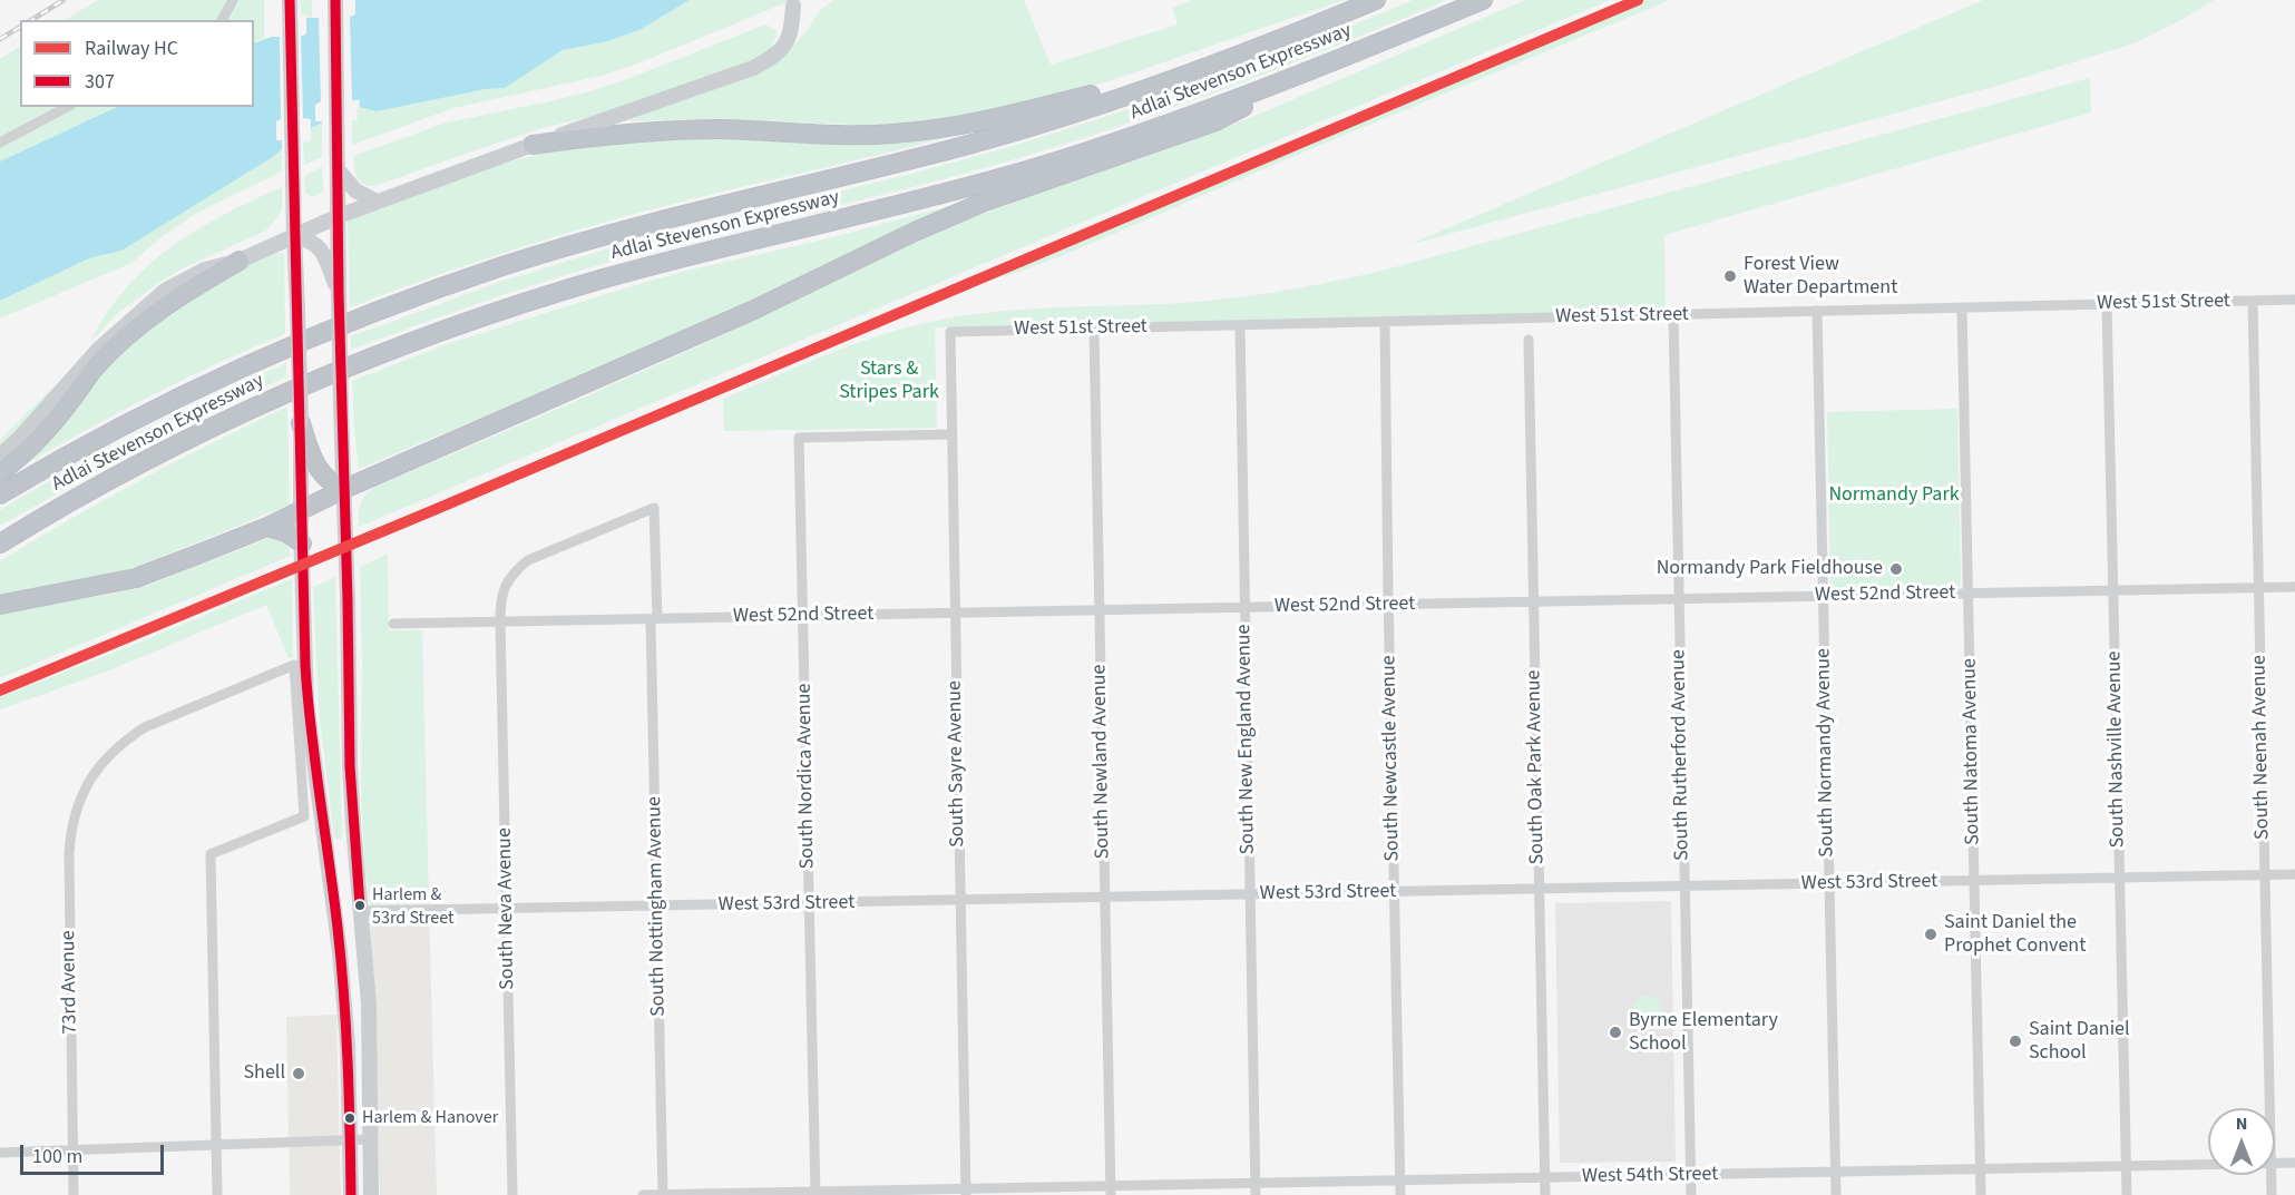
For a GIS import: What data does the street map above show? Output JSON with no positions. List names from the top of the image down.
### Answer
{
  "streets": {
    "highway": ["Adlai Stevenson Expressway"],
    "street": [
      "West 51st Street",
      "West 52nd Street",
      "South New England Avenue",
      "South Neenah Avenue",
      "South Nashville Avenue",
      "South Natoma Avenue",
      "South Normandy Avenue",
      "South Rutherford Avenue",
      "South Newcastle Avenue",
      "South Newland Avenue",
      "South Sayre Avenue",
      "South Oak Park Avenue",
      "South Nordica Avenue",
      "West 53rd Street",
      "South Nottingham Avenue",
      "South Neva Avenue",
      "73rd Avenue",
      "West 54th Street"
    ]
  },
  "crossings": [
    ["West 51st Street", "South New England Avenue"],
    ["West 51st Street", "South Neenah Avenue"],
    ["West 51st Street", "South Nashville Avenue"],
    ["West 51st Street", "South Natoma Avenue"],
    ["West 51st Street", "South Normandy Avenue"],
    ["West 51st Street", "South Rutherford Avenue"],
    ["West 51st Street", "South Newcastle Avenue"],
    ["West 51st Street", "South Newland Avenue"],
    ["West 51st Street", "South Sayre Avenue"],
    ["West 52nd Street", "South New England Avenue"],
    ["West 52nd Street", "South Neenah Avenue"],
    ["West 52nd Street", "South Nashville Avenue"],
    ["West 52nd Street", "South Natoma Avenue"],
    ["West 52nd Street", "South Normandy Avenue"],
    ["West 52nd Street", "South Rutherford Avenue"],
    ["West 52nd Street", "South Newcastle Avenue"],
    ["West 52nd Street", "South Newland Avenue"],
    ["West 52nd Street", "South Sayre Avenue"],
    ["West 52nd Street", "South Oak Park Avenue"],
    ["West 52nd Street", "South Nordica Avenue"],
    ["West 52nd Street", "South Nottingham Avenue"],
    ["West 52nd Street", "South Neva Avenue"],
    ["South New England Avenue", "West 53rd Street"],
    ["South New England Avenue", "West 54th Street"],
    ["South Neenah Avenue", "West 53rd Street"],
    ["South Nashville Avenue", "West 53rd Street"],
    ["South Nashville Avenue", "West 54th Street"],
    ["South Natoma Avenue", "West 53rd Street"],
    ["South Natoma Avenue", "West 54th Street"],
    ["South Normandy Avenue", "West 53rd Street"],
    ["South Normandy Avenue", "West 54th Street"],
    ["South Rutherford Avenue", "West 53rd Street"],
    ["South Rutherford Avenue", "West 54th Street"],
    ["South Newcastle Avenue", "West 53rd Street"],
    ["South Newcastle Avenue", "West 54th Street"],
    ["South Newland Avenue", "West 53rd Street"],
    ["South Newland Avenue", "West 54th Street"],
    ["South Sayre Avenue", "South Nordica Avenue"],
    ["South Sayre Avenue", "West 53rd Street"],
    ["South Sayre Avenue", "West 54th Street"],
    ["South Oak Park Avenue", "West 53rd Street"],
    ["South Oak Park Avenue", "West 54th Street"],
    ["South Nordica Avenue", "West 53rd Street"],
    ["South Nordica Avenue", "West 54th Street"],
    ["West 53rd Street", "South Nottingham Avenue"],
    ["West 53rd Street", "South Neva Avenue"],
    ["South Nottingham Avenue", "South Neva Avenue"],
    ["South Nottingham Avenue", "West 54th Street"]
  ],
  "parks": ["Stars & Stripes Park", "Normandy Park"],
  "places": [
    "Forest View Water Department",
    "Normandy Park Fieldhouse",
    "Harlem & 53rd Street",
    "Saint Daniel the Prophet Convent",
    "Byrne Elementary School",
    "Saint Daniel School",
    "Shell",
    "Harlem & Hanover"
  ],
  "lines": ["rail line HC", "transit line 307"],
  "legend": ["Railway HC", "307"],
  "scale_bar": "100 m",
  "north": "top"
}
